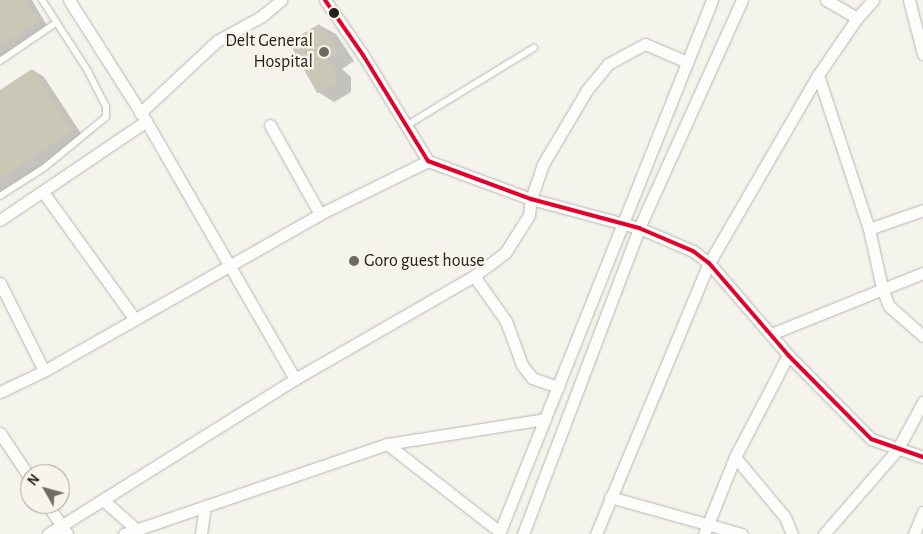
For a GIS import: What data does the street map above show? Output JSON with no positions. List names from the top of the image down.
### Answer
{
  "places": ["Delt General Hospital", "Goro guest house"],
  "north": "top left"
}
